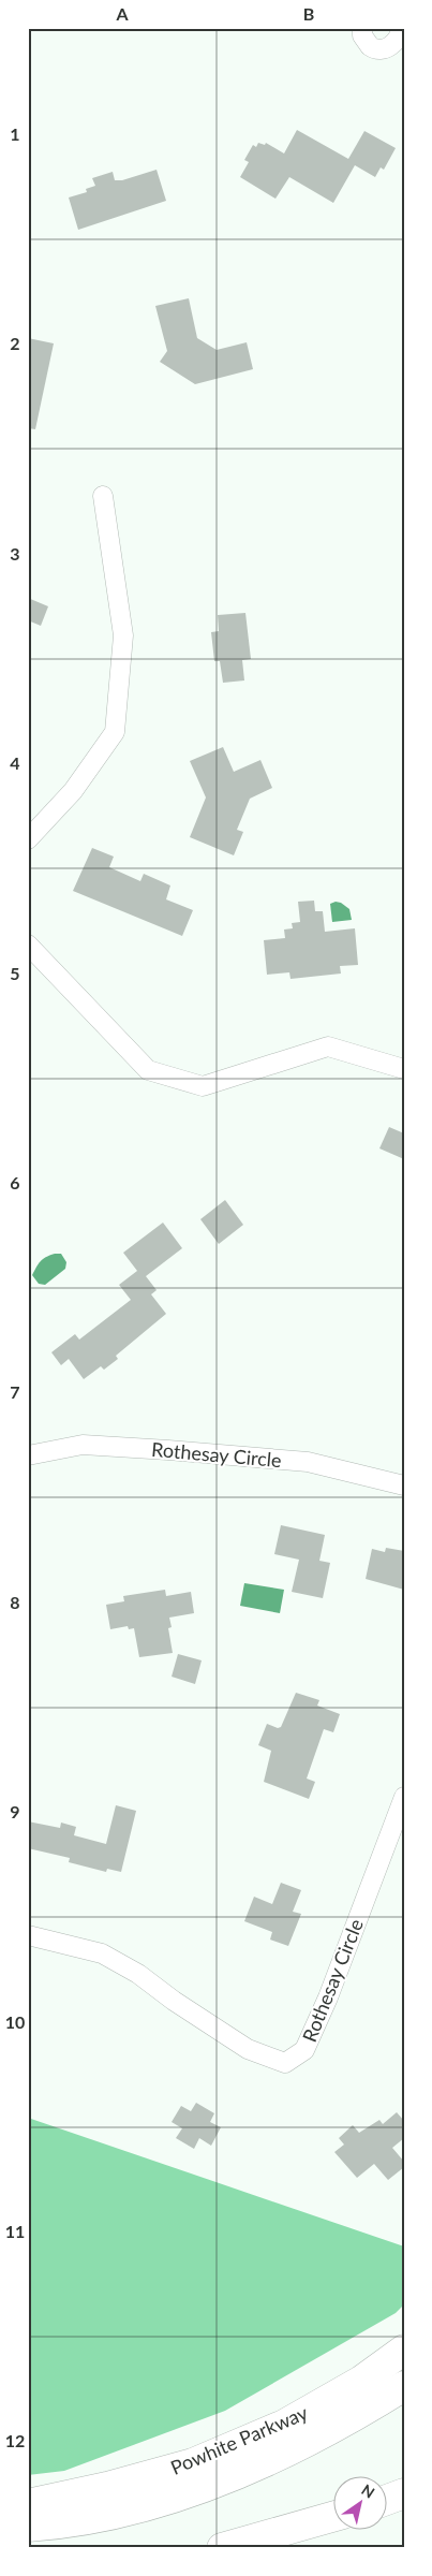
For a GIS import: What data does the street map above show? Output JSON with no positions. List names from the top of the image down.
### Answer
{
  "streets": {
    "highway": ["Powhite Parkway"],
    "street": ["Rothesay Circle"]
  },
  "north": "top right",
  "grid": {
    "columns": ["A", "B"],
    "rows": [
      "1",
      "2",
      "3",
      "4",
      "5",
      "6",
      "7",
      "8",
      "9",
      "10",
      "11",
      "12"
    ]
  }
}
